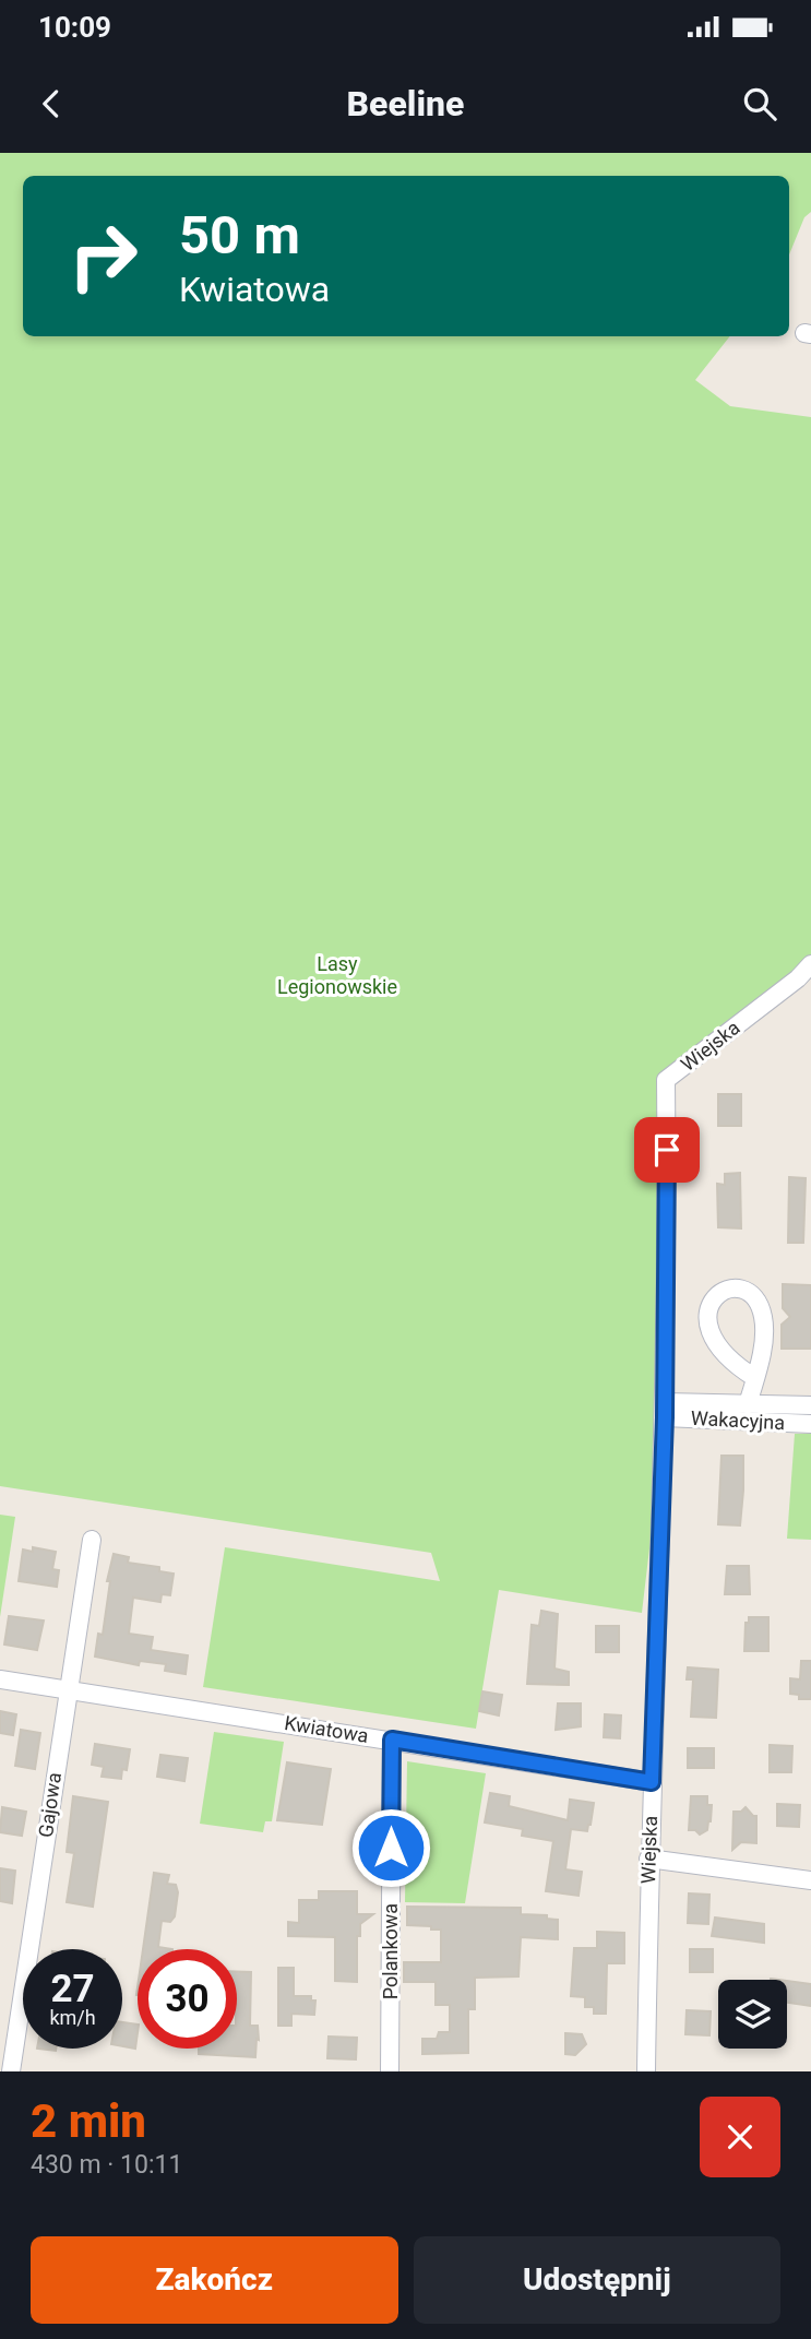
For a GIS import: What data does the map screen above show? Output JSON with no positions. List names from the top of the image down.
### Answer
{
  "streets": {
    "street": [
      "Wiejska",
      "Wakacyjna",
      "Kwiatowa",
      "Gajowa",
      "Polankowa"
    ]
  },
  "crossings": [
    ["Wiejska", "Wakacyjna"],
    ["Wiejska", "Kwiatowa"],
    ["Kwiatowa", "Gajowa"],
    ["Kwiatowa", "Polankowa"]
  ],
  "parks": ["Lasy Legionowskie"],
  "page": {
    "status": "10:09",
    "header": "Beeline",
    "turn": ["50 m", "Kwiatowa"],
    "speed": "27 km/h",
    "limit": "30",
    "heading": ["2 min", "430 m · 10:11"],
    "buttons": ["Zakończ", "Udostępnij"]
  }
}
